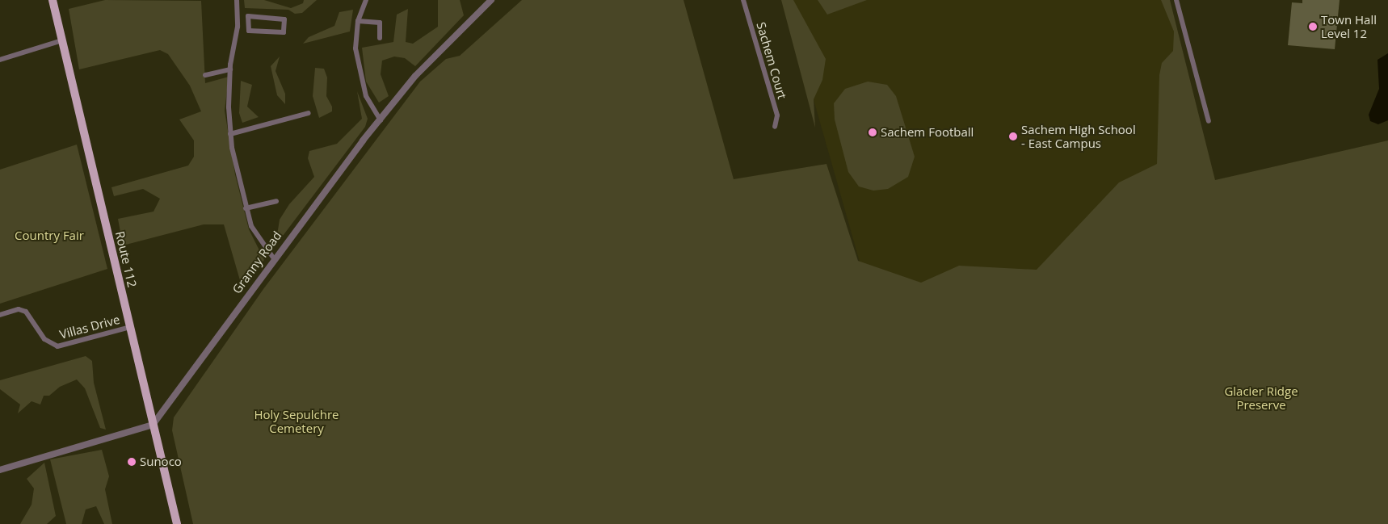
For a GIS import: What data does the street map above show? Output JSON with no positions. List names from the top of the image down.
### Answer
{
  "streets": {
    "main road": ["Route 112"],
    "street": ["Sachem Court", "Granny Road", "Villas Drive"]
  },
  "crossings": [
    ["Route 112", "Granny Road"],
    ["Route 112", "Villas Drive"]
  ],
  "parks": ["Country Fair", "Glacier Ridge Preserve", "Holy Sepulchre Cemetery"],
  "places": [
    "Town Hall Level 12",
    "Sachem Football",
    "Sachem High School - East Campus",
    "Sunoco"
  ]
}
